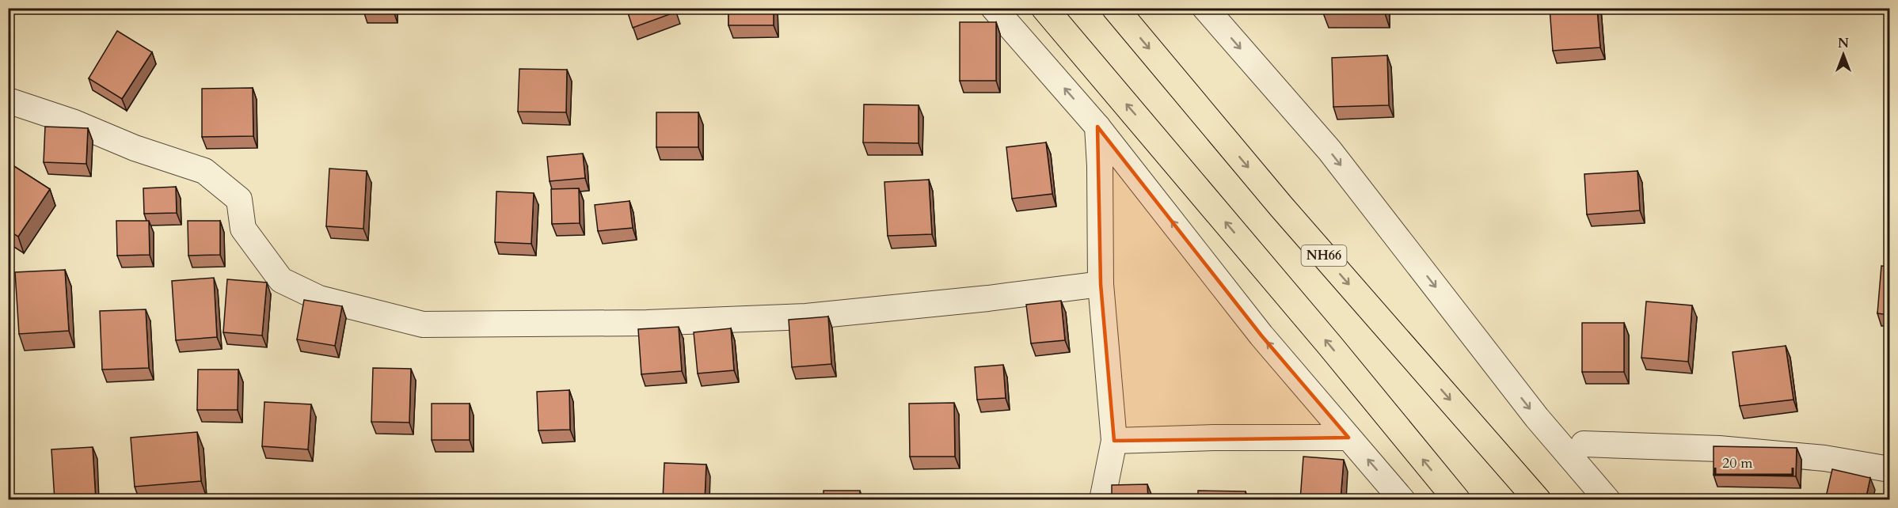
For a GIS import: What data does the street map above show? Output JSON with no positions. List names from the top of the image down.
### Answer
{
  "streets": {
    "highway": ["NH66"]
  },
  "scale_bar": "20 m",
  "north": "top"
}
